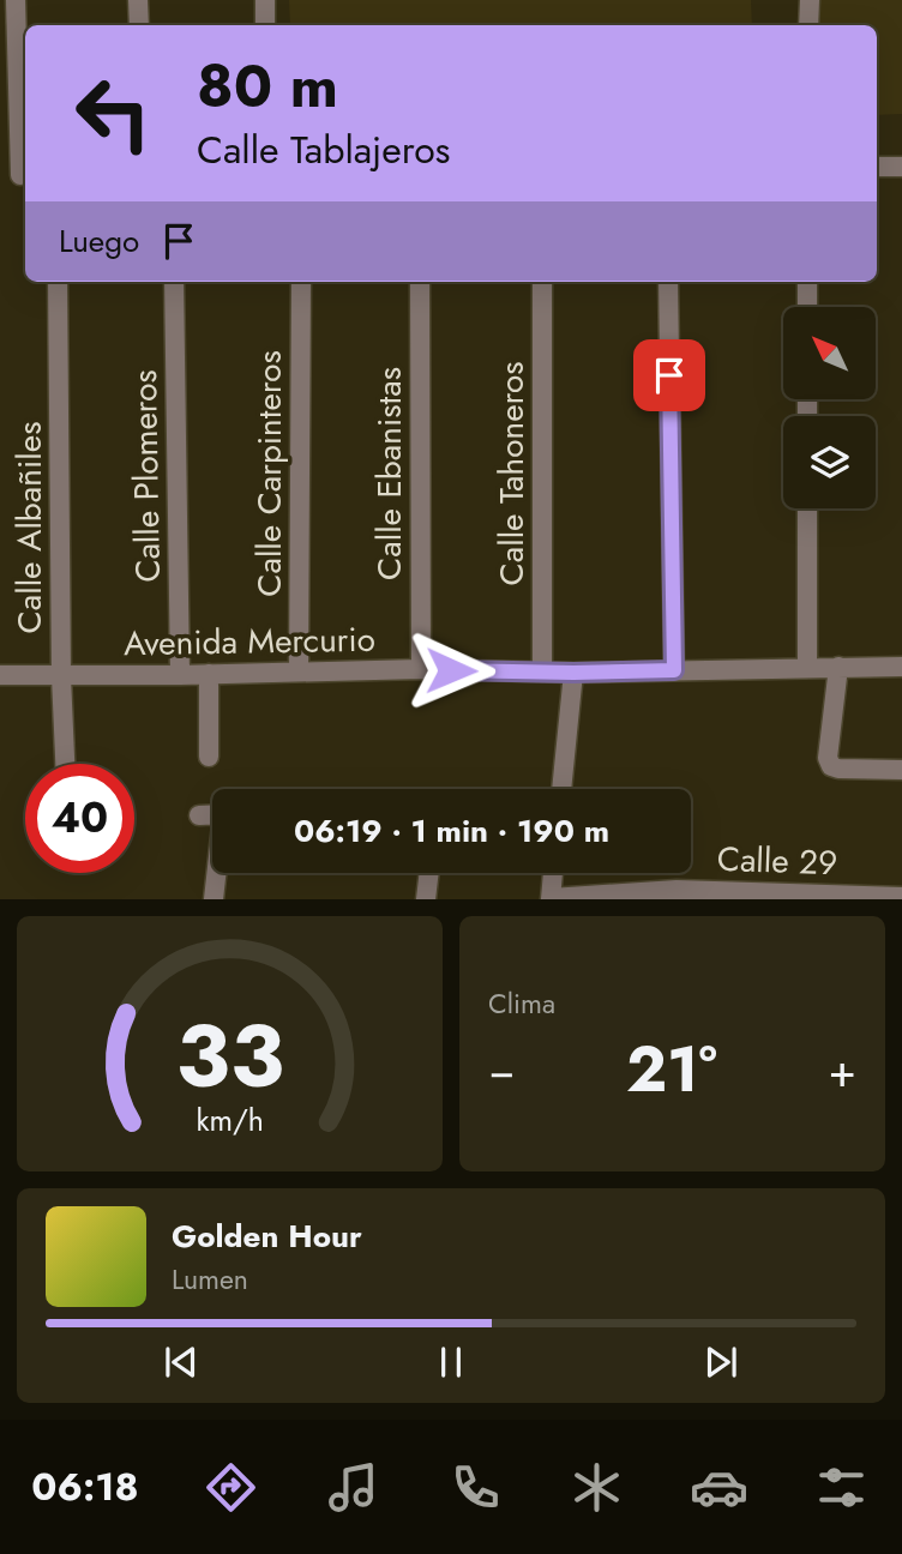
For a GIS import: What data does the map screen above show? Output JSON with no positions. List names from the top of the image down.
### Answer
{
  "streets": {
    "street": [
      "Calle Carpinteros",
      "Calle Ebanistas",
      "Calle Tahoneros",
      "Calle Plomeros",
      "Calle Albañiles",
      "Avenida Mercurio",
      "Calle 29"
    ]
  },
  "crossings": [
    ["Calle Carpinteros", "Avenida Mercurio"],
    ["Calle Ebanistas", "Avenida Mercurio"],
    ["Calle Tahoneros", "Avenida Mercurio"],
    ["Calle Plomeros", "Avenida Mercurio"],
    ["Calle Albañiles", "Avenida Mercurio"]
  ],
  "north": "top left",
  "page": {
    "turn": ["80 m", "Calle Tablajeros"],
    "then": "Luego",
    "limit": "40",
    "trip": "06:19 · 1 min · 190 m",
    "tile": "Clima",
    "heat": ["−", "21°", "+"],
    "song": ["Golden Hour", "Lumen"],
    "tabs": "06:18",
    "gauge": ["33", "km/h"]
  }
}
